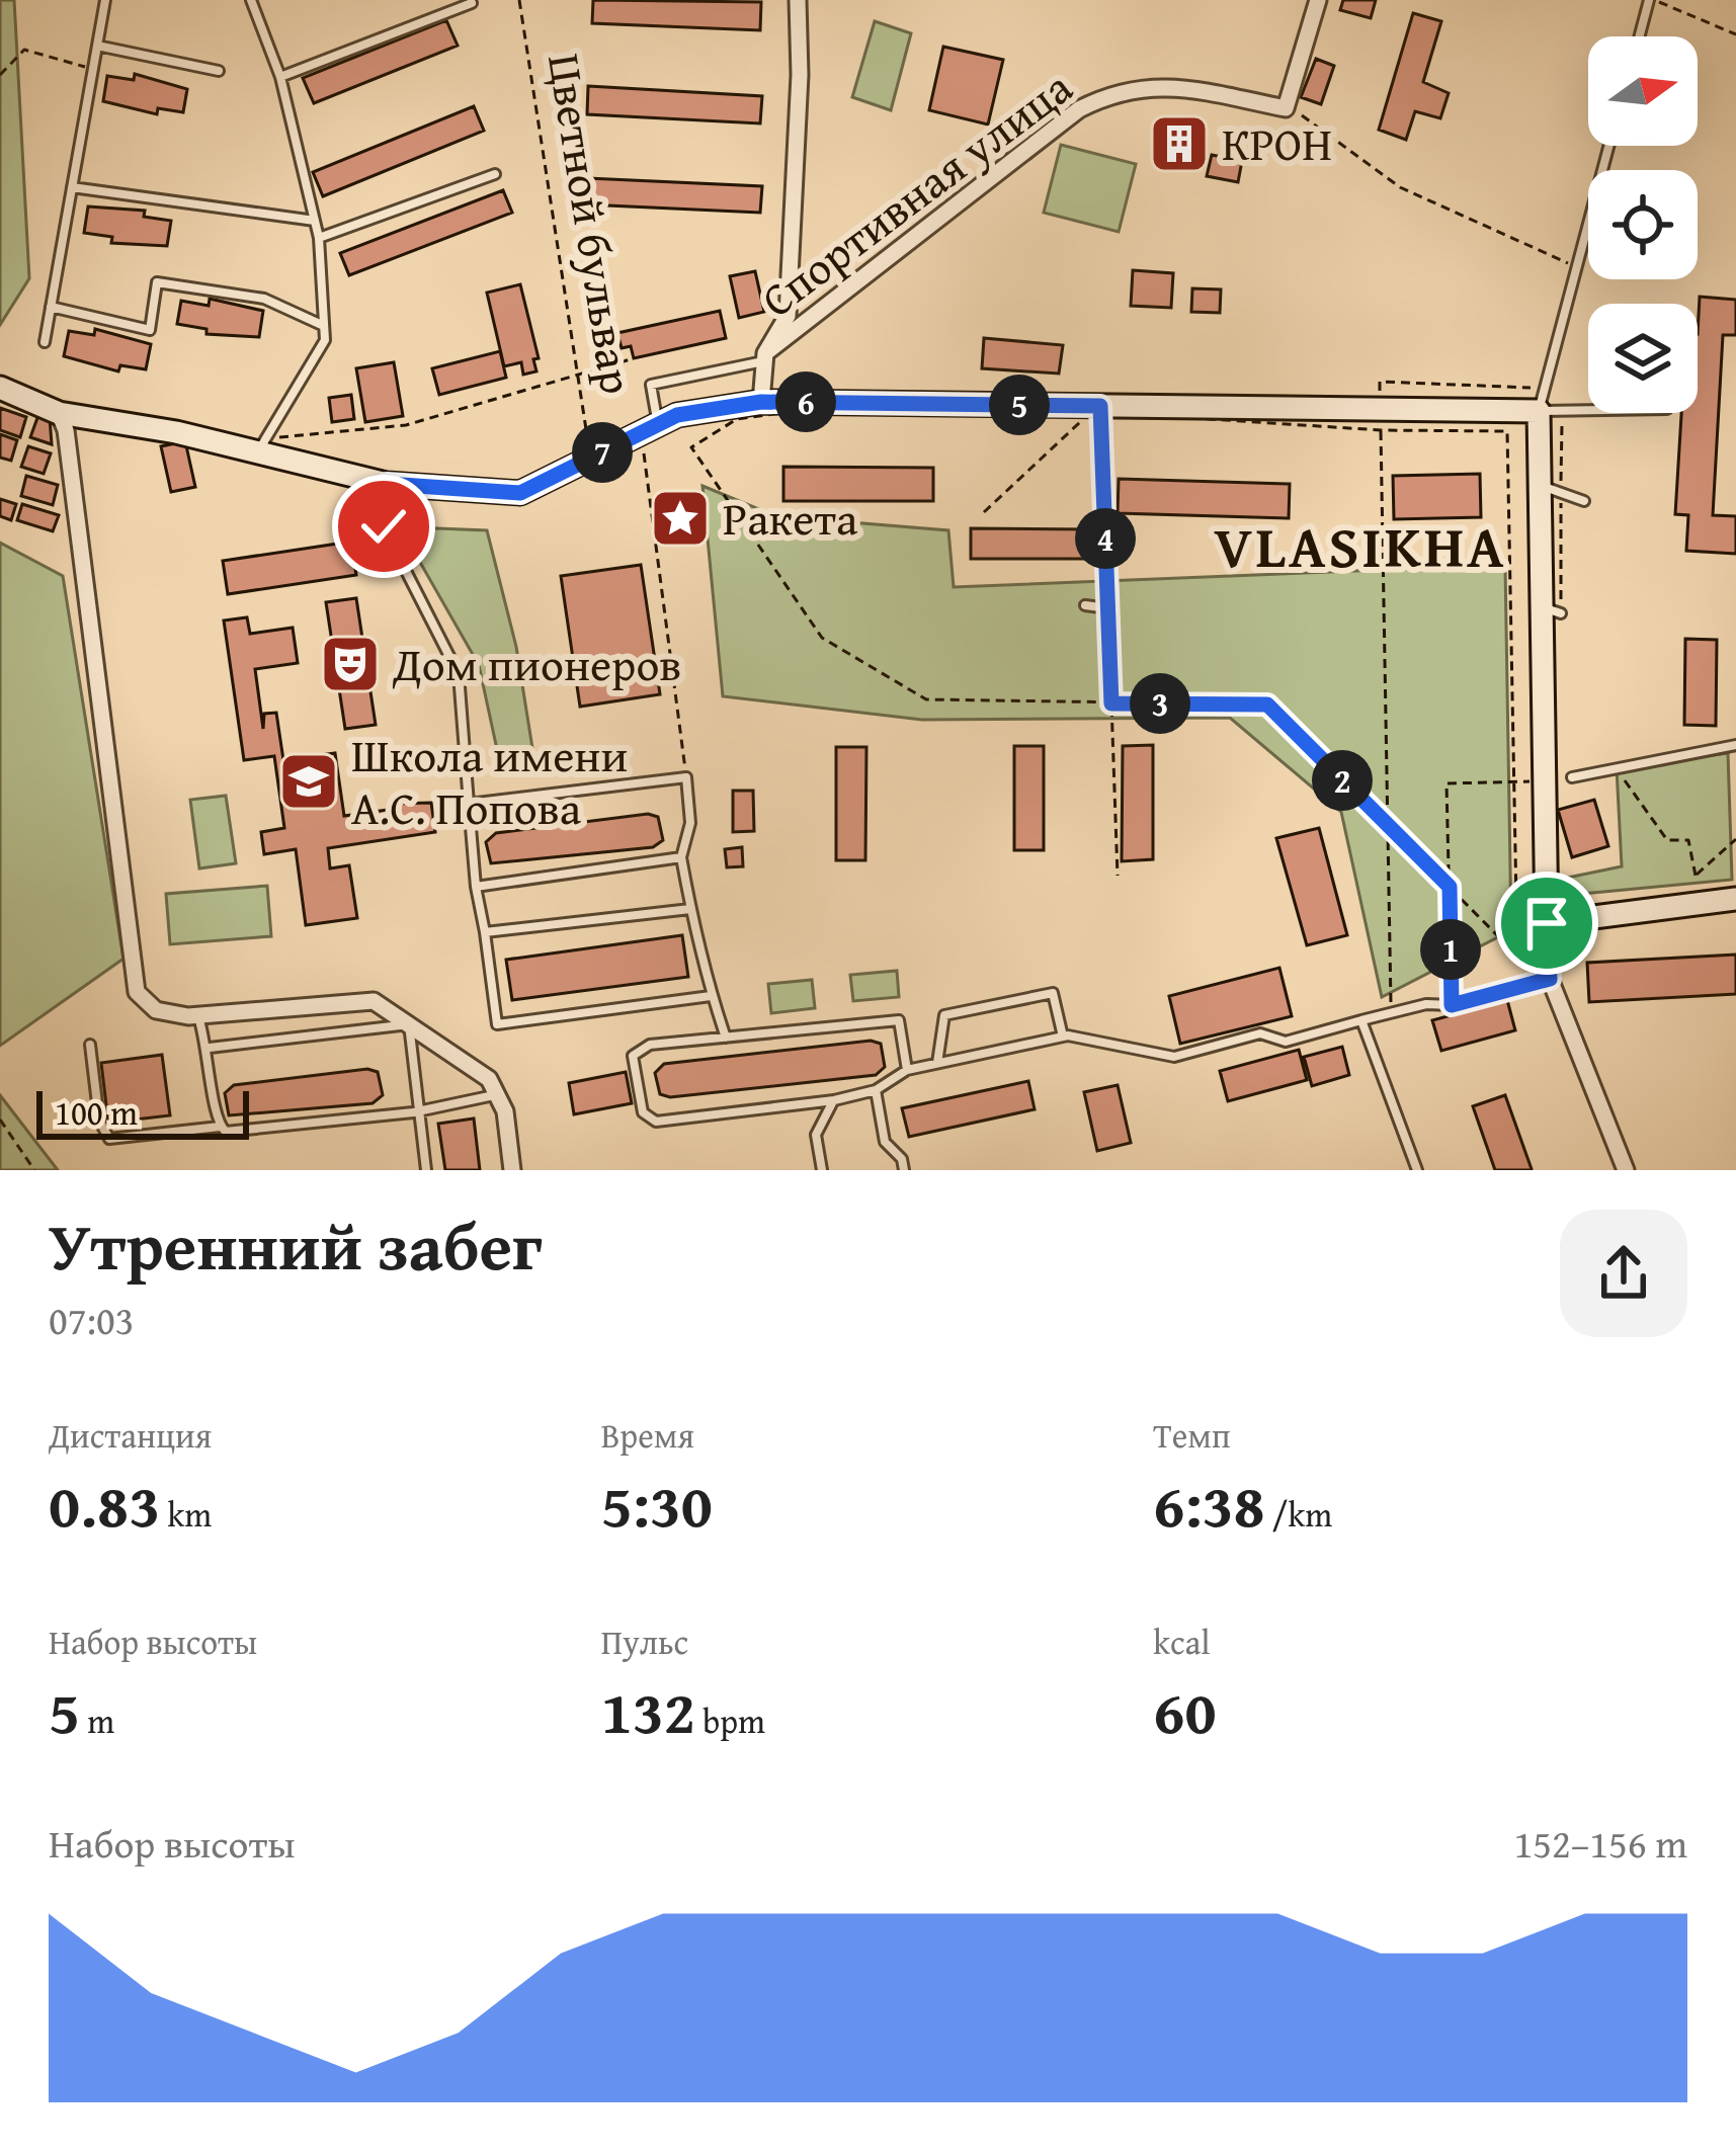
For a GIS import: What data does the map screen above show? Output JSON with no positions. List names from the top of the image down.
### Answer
{
  "streets": {
    "street": ["Спортивная улица"],
    "path": ["Цветной бульвар"]
  },
  "districts": ["VLASIKHA"],
  "places": {
    "building": ["КРОН"],
    "place": ["Ракета"],
    "theatre": ["Дом пионеров"],
    "school or university": ["Школа имени А.С. Попова"]
  },
  "scale_bar": "100 m",
  "north": "right",
  "page": {
    "pins": [
      "6",
      "5",
      "7",
      "4",
      "3",
      "2",
      "1"
    ],
    "scale": "100 m",
    "heading": ["Утренний забег", "07:03"],
    "stats": [
      ["Дистанция", "0.83 km"],
      ["Время", "5:30"],
      ["Темп", "6:38 /km"],
      ["Набор высоты", "5 m"],
      ["Пульс", "132 bpm"],
      ["kcal", "60"]
    ],
    "chart": ["Набор высоты", "152–156 m"]
  }
}
